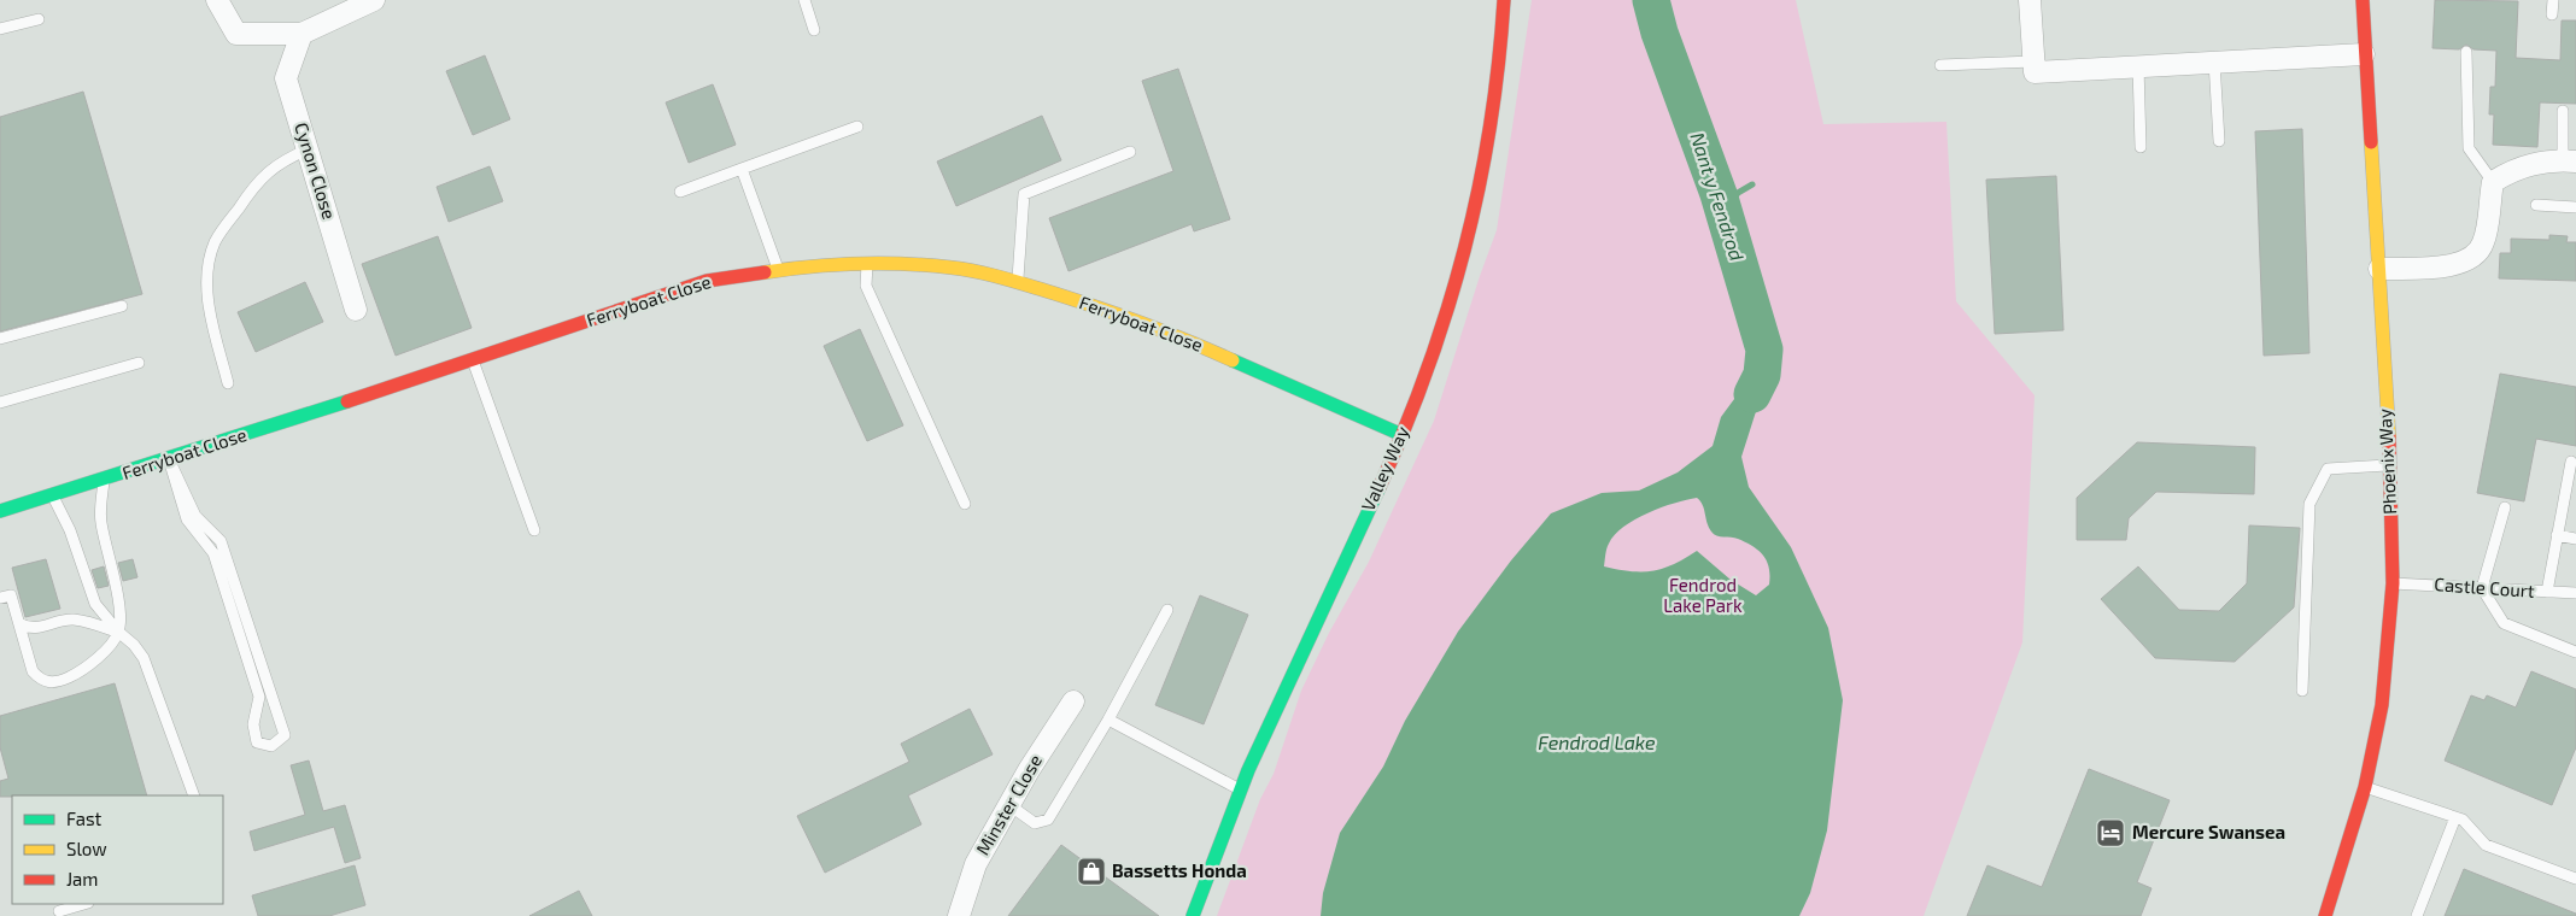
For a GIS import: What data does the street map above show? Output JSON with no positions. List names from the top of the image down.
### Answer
{
  "streets": {
    "street": [
      "Cynon Close",
      "Ferryboat Close",
      "Phoenix Way",
      "Valley Way",
      "Minster Close"
    ],
    "lane": ["Castle Court"]
  },
  "crossings": [
    ["Ferryboat Close", "Valley Way"],
    ["Phoenix Way", "Castle Court"]
  ],
  "water": ["Nant y Fendrod", "Fendrod Lake"],
  "parks": ["Fendrod Lake Park"],
  "places": {
    "hotel": ["Mercure Swansea"],
    "shop": ["Bassetts Honda"]
  },
  "legend": ["Fast", "Slow", "Jam"]
}
